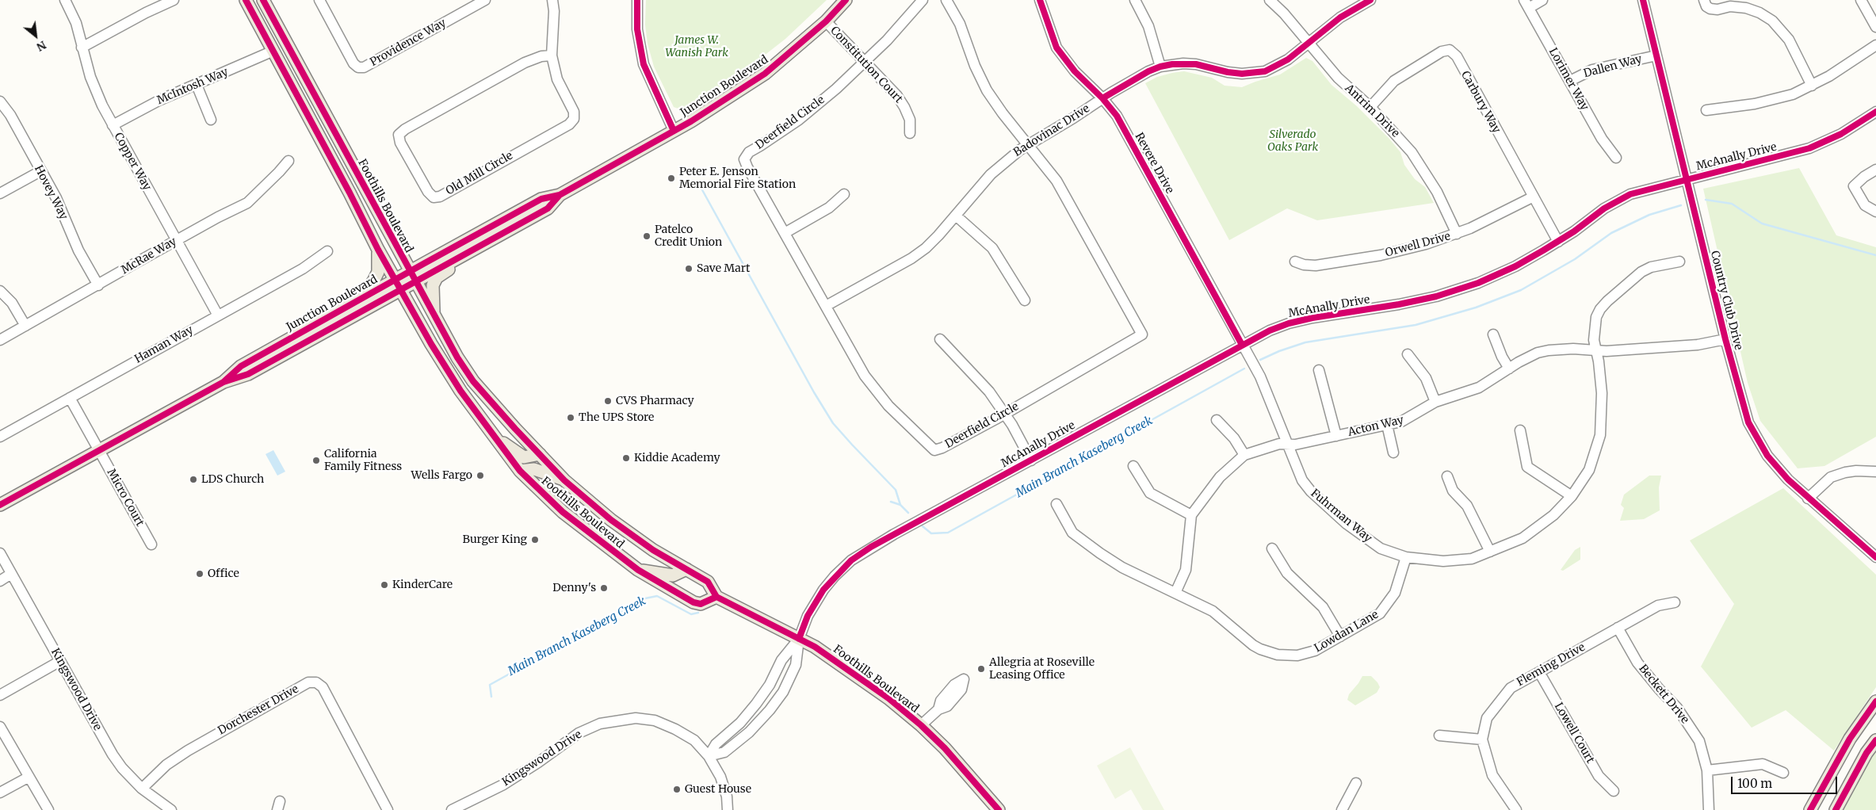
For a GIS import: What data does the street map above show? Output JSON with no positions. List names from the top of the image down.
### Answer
{
  "streets": {
    "main road": ["Junction Boulevard", "Foothills Boulevard"],
    "street": [
      "Providence Way",
      "Constitution Court",
      "Dallen Way",
      "Lorimer Way",
      "McIntosh Way",
      "Carbury Way",
      "Antrim Drive",
      "Deerfield Circle",
      "Badovinac Drive",
      "McAnally Drive",
      "Copper Way",
      "Revere Drive",
      "Old Mill Circle",
      "Hovey Way",
      "Orwell Drive",
      "McRae Way",
      "Country Club Drive",
      "Haman Way",
      "Acton Way",
      "Micro Court",
      "Fuhrman Way",
      "Lowdan Lane",
      "Fleming Drive",
      "Kingswood Drive",
      "Beckett Drive",
      "Dorchester Drive",
      "Lowell Court"
    ]
  },
  "crossings": [
    ["Constitution Court", "Junction Boulevard"],
    ["Constitution Court", "Deerfield Circle"],
    ["Dallen Way", "Lorimer Way"],
    ["Dallen Way", "Country Club Drive"],
    ["McIntosh Way", "Copper Way"],
    ["McIntosh Way", "Foothills Boulevard"],
    ["Junction Boulevard", "Foothills Boulevard"],
    ["Junction Boulevard", "Micro Court"],
    ["Carbury Way", "Antrim Drive"],
    ["Carbury Way", "McAnally Drive"],
    ["Carbury Way", "Orwell Drive"],
    ["Antrim Drive", "Badovinac Drive"],
    ["Antrim Drive", "Orwell Drive"],
    ["Deerfield Circle", "Badovinac Drive"],
    ["Badovinac Drive", "Revere Drive"],
    ["McAnally Drive", "Revere Drive"],
    ["McAnally Drive", "Foothills Boulevard"],
    ["McAnally Drive", "Country Club Drive"],
    ["McAnally Drive", "Fuhrman Way"],
    ["McAnally Drive", "Kingswood Drive"],
    ["Copper Way", "McRae Way"],
    ["Copper Way", "Haman Way"],
    ["Revere Drive", "Fuhrman Way"],
    ["Hovey Way", "McRae Way"],
    ["Country Club Drive", "Acton Way"],
    ["Haman Way", "Micro Court"],
    ["Acton Way", "Fuhrman Way"],
    ["Fuhrman Way", "Lowdan Lane"],
    ["Fleming Drive", "Beckett Drive"],
    ["Fleming Drive", "Lowell Court"],
    ["Kingswood Drive", "Dorchester Drive"]
  ],
  "water": ["Main Branch Kaseberg Creek"],
  "parks": ["James W. Wanish Park", "Silverado Oaks Park"],
  "places": [
    "Peter E. Jenson Memorial Fire Station",
    "Patelco Credit Union",
    "Save Mart",
    "CVS Pharmacy",
    "The UPS Store",
    "Kiddie Academy",
    "California Family Fitness",
    "Wells Fargo",
    "LDS Church",
    "Burger King",
    "Office",
    "KinderCare",
    "Denny's",
    "Allegria at Roseville Leasing Office",
    "Guest House"
  ],
  "scale_bar": "100 m",
  "north": "bottom right"
}
